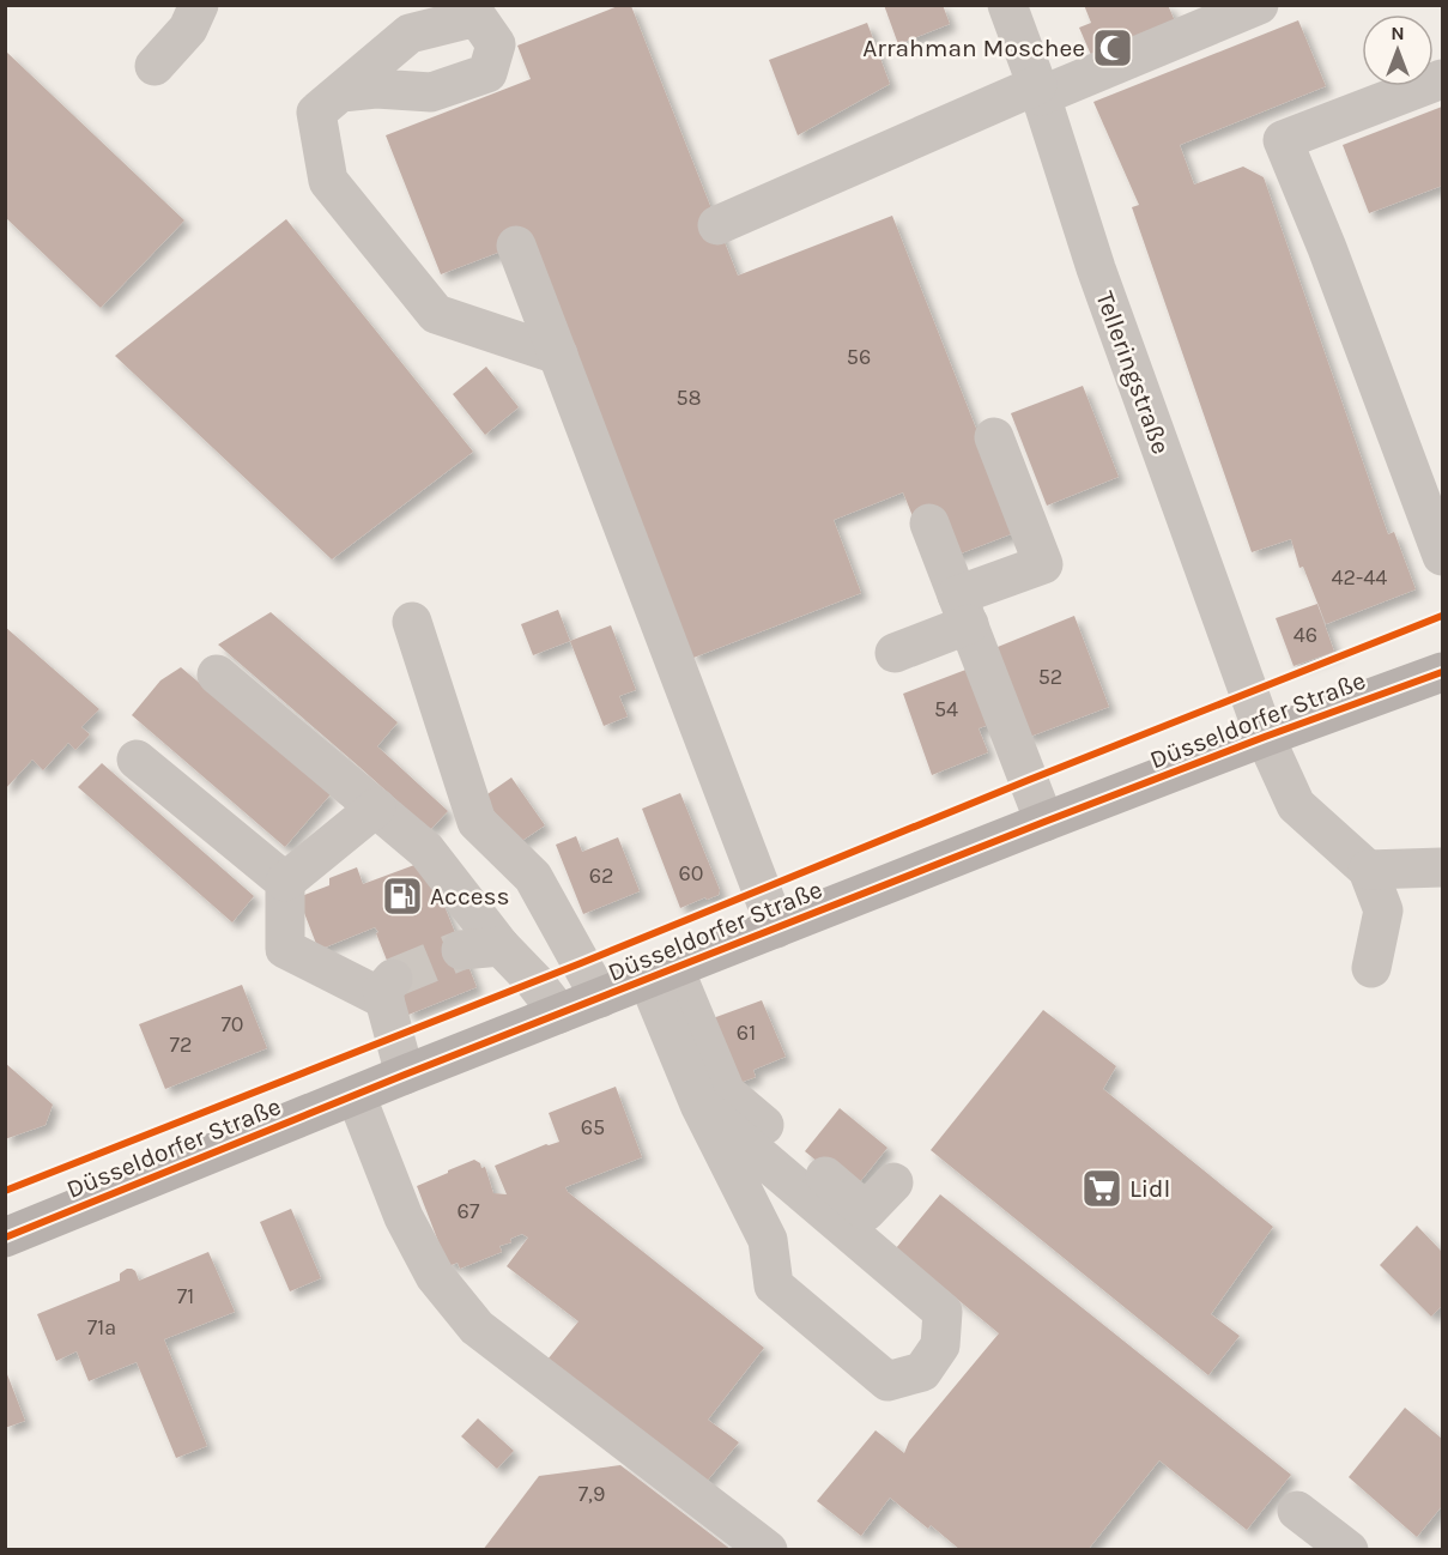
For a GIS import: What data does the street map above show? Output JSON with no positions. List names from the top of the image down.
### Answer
{
  "streets": {
    "main road": ["Düsseldorfer Straße"],
    "street": ["Telleringstraße"]
  },
  "crossings": [
    ["Telleringstraße", "Düsseldorfer Straße"]
  ],
  "places": {
    "mosque": ["Arrahman Moschee"],
    "fuel station": ["Access"],
    "supermarket": ["Lidl"]
  },
  "house_numbers": [
    "56",
    "58",
    "42-44",
    "46",
    "52",
    "54",
    "60",
    "62",
    "70",
    "61",
    "72",
    "65",
    "67",
    "71",
    "71a",
    "7,9"
  ],
  "north": "top"
}
